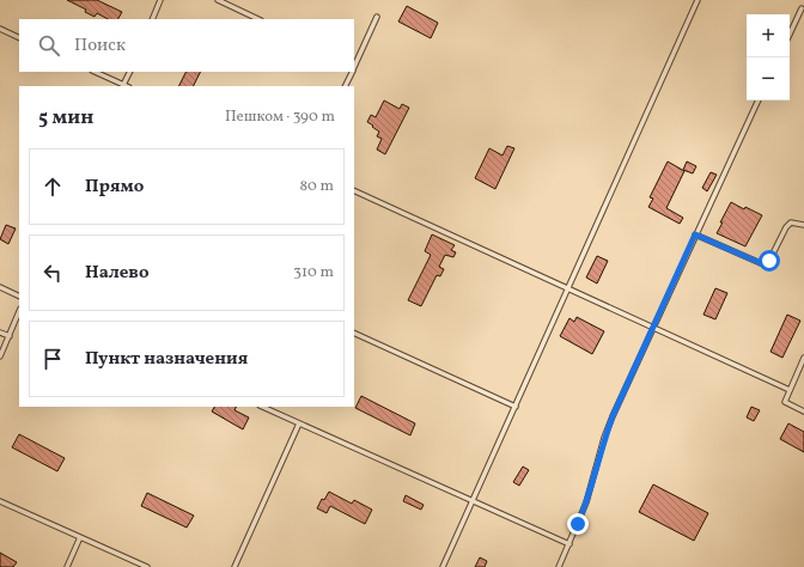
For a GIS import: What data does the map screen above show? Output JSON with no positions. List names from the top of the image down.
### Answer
{
  "page": {
    "map_buttons": ["+", "−"],
    "search": "Поиск",
    "heading": ["5 мин", "Пешком · 390 m"],
    "list": [
      ["Прямо", "80 m"],
      ["Налево", "310 m"],
      "Пункт назначения"
    ]
  }
}
